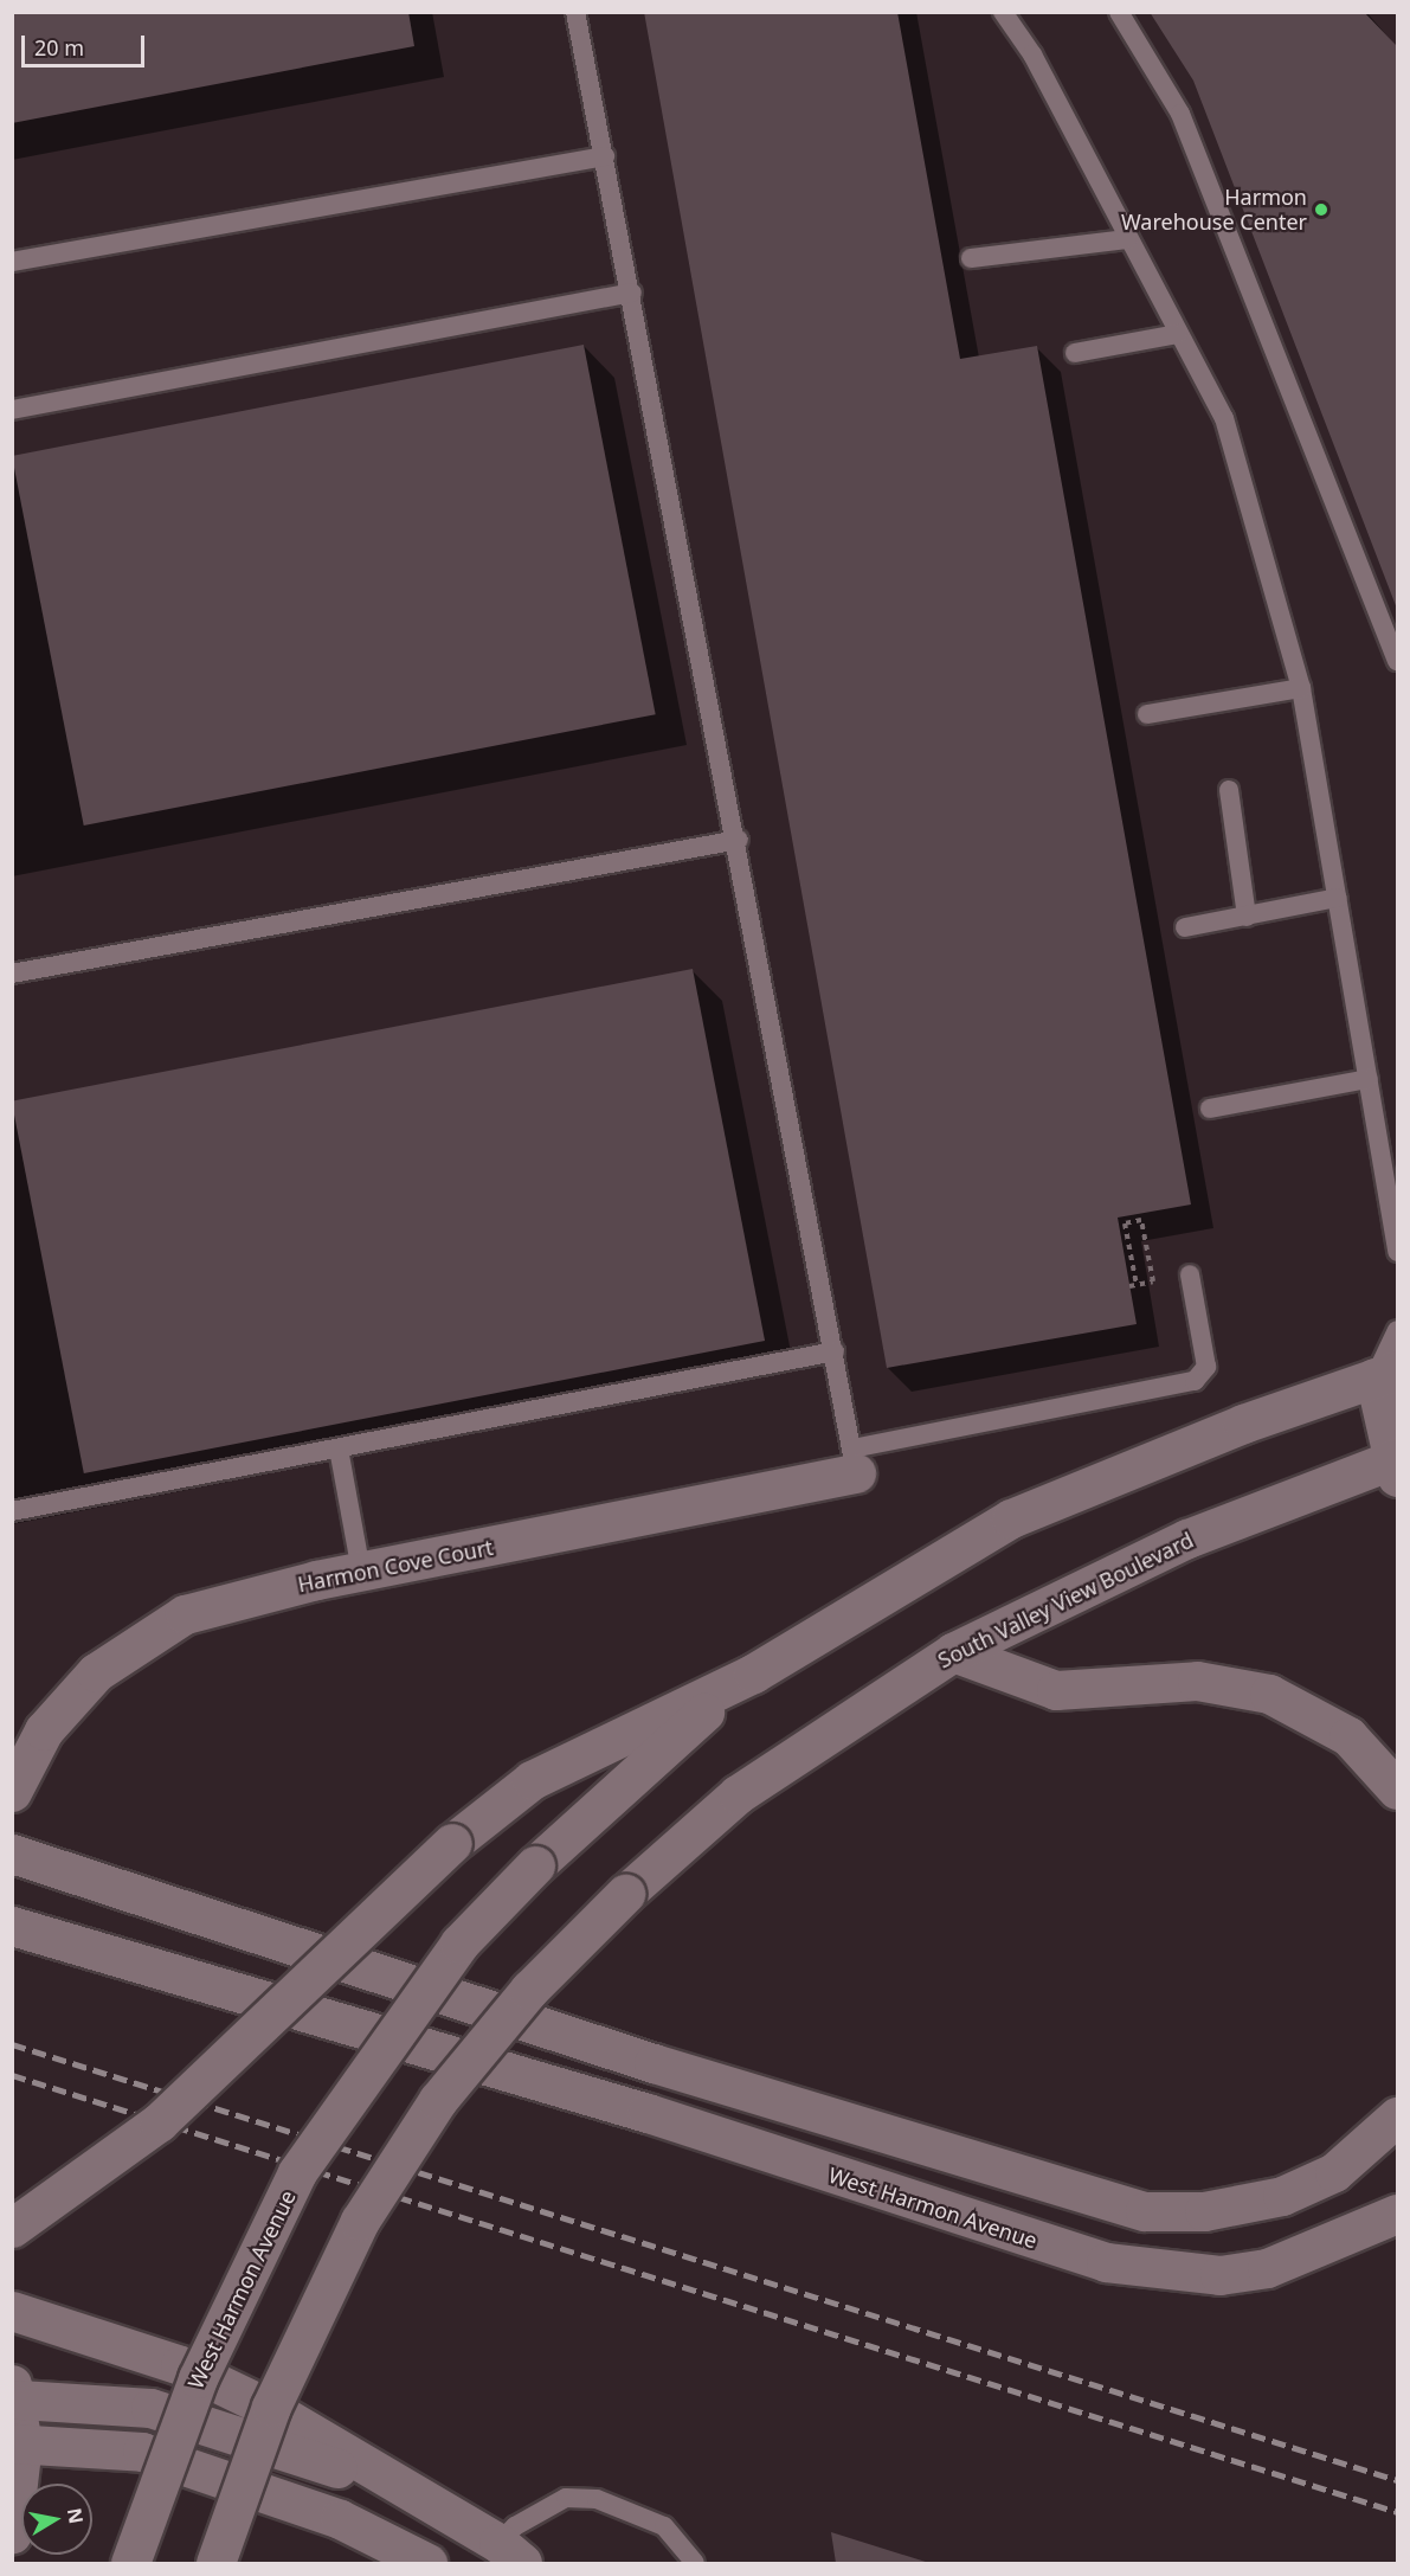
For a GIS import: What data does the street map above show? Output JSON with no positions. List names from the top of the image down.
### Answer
{
  "streets": {
    "main road": ["Harmon Cove Court", "South Valley View Boulevard", "West Harmon Avenue"]
  },
  "places": ["Harmon Warehouse Center"],
  "scale_bar": "20 m",
  "north": "right"
}
